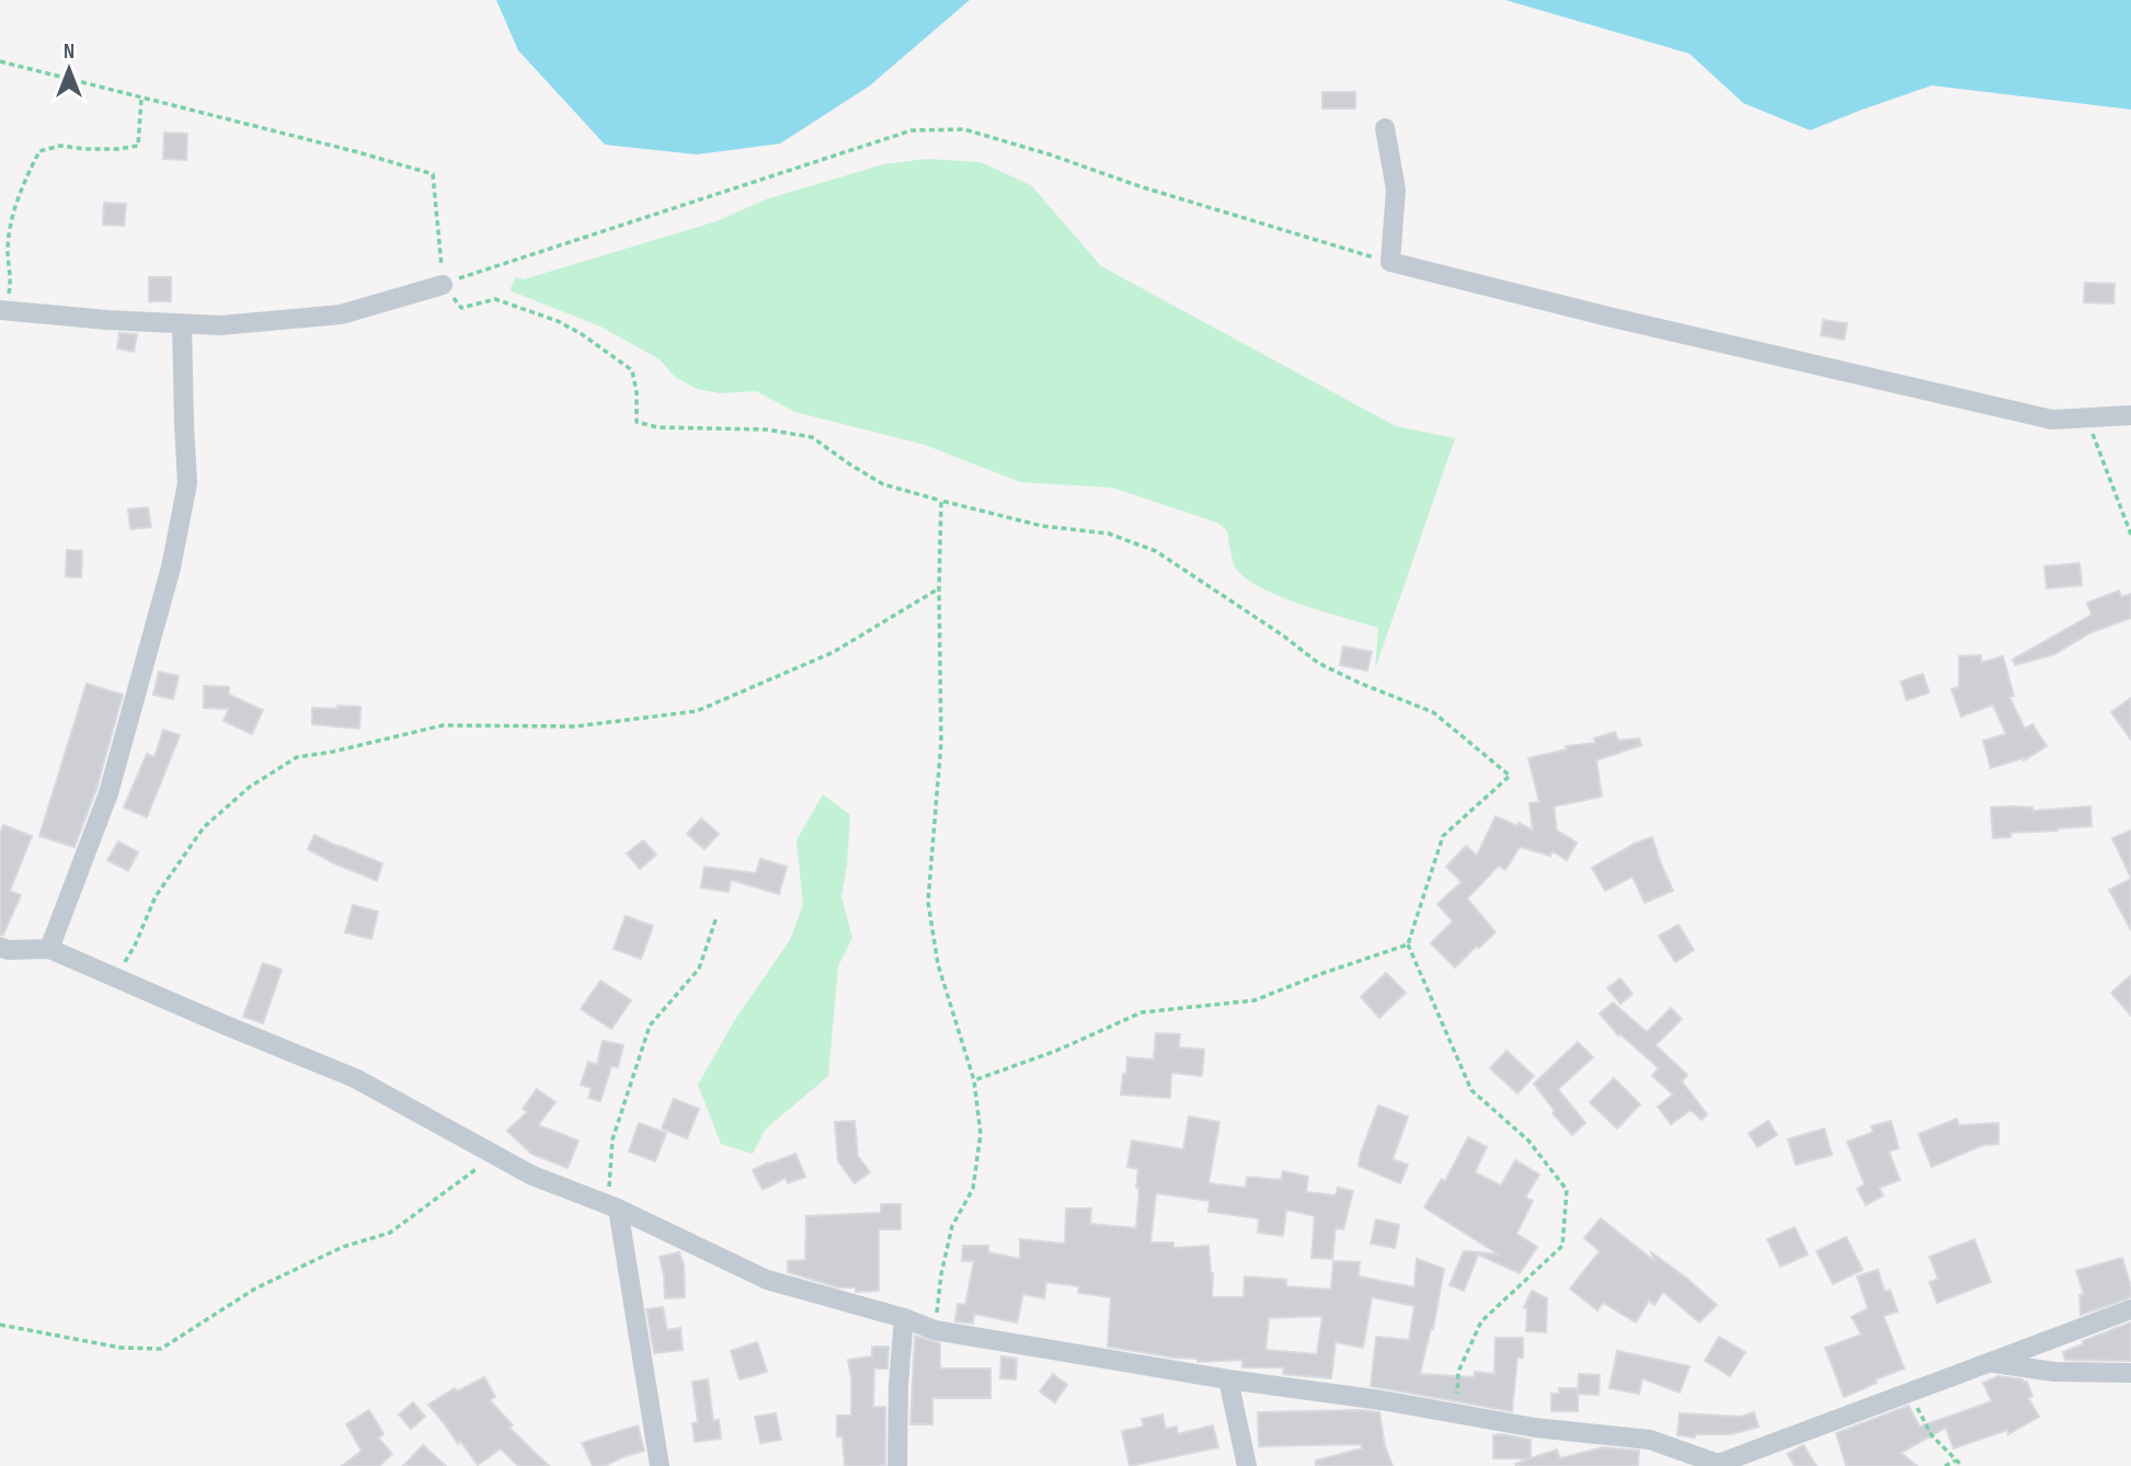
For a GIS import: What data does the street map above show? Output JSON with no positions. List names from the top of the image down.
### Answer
{
  "north": "top"
}
